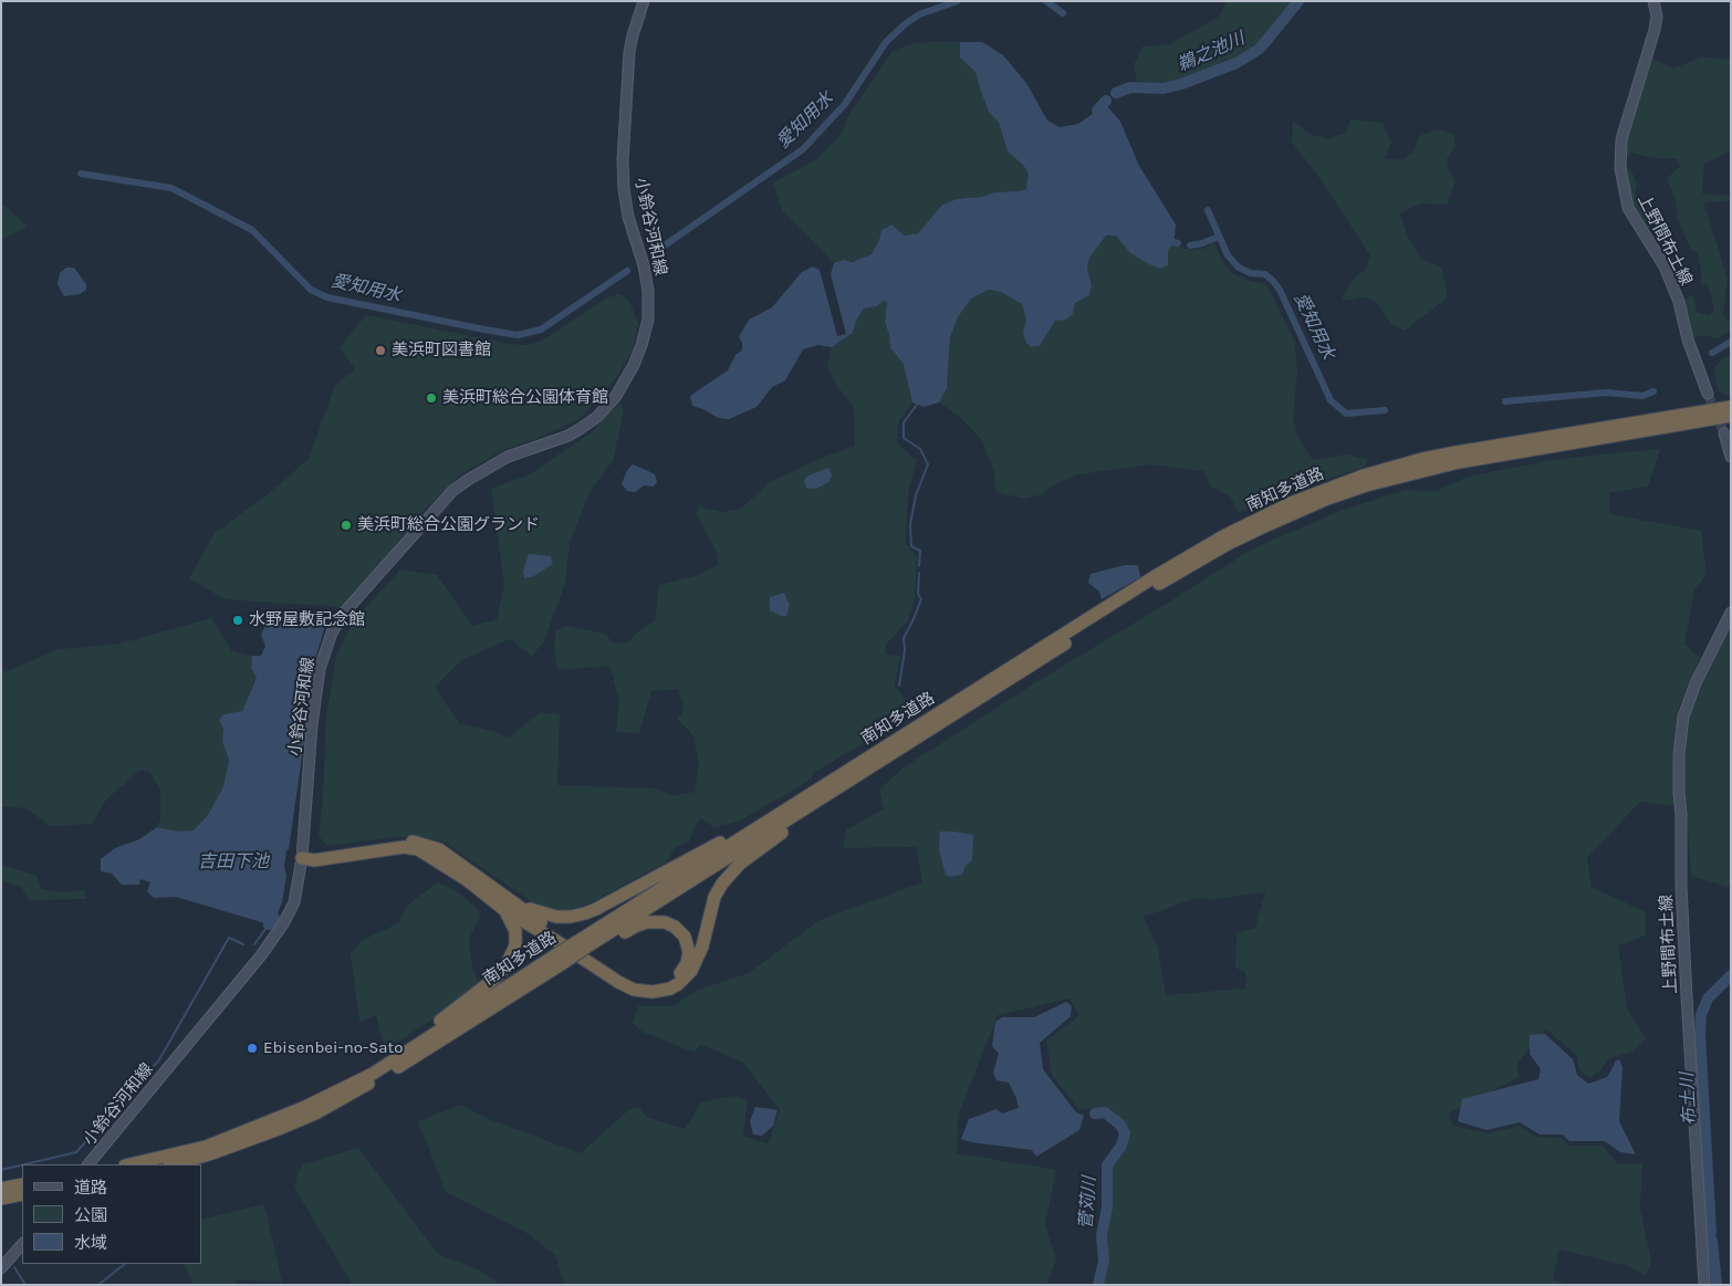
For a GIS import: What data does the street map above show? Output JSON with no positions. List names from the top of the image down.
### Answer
{
  "streets": {
    "highway": ["南知多道路"],
    "main road": ["小鈴谷河和線", "上野間布土線"]
  },
  "water": [
    "鵜之池川",
    "愛知用水",
    "吉田下池",
    "布土川",
    "菅苅川"
  ],
  "places": [
    "美浜町図書館",
    "美浜町総合公園体育館",
    "美浜町総合公園グランド",
    "水野屋敷記念館",
    "Ebisenbei-no-Sato"
  ],
  "legend": ["道路", "公園", "水域"]
}
